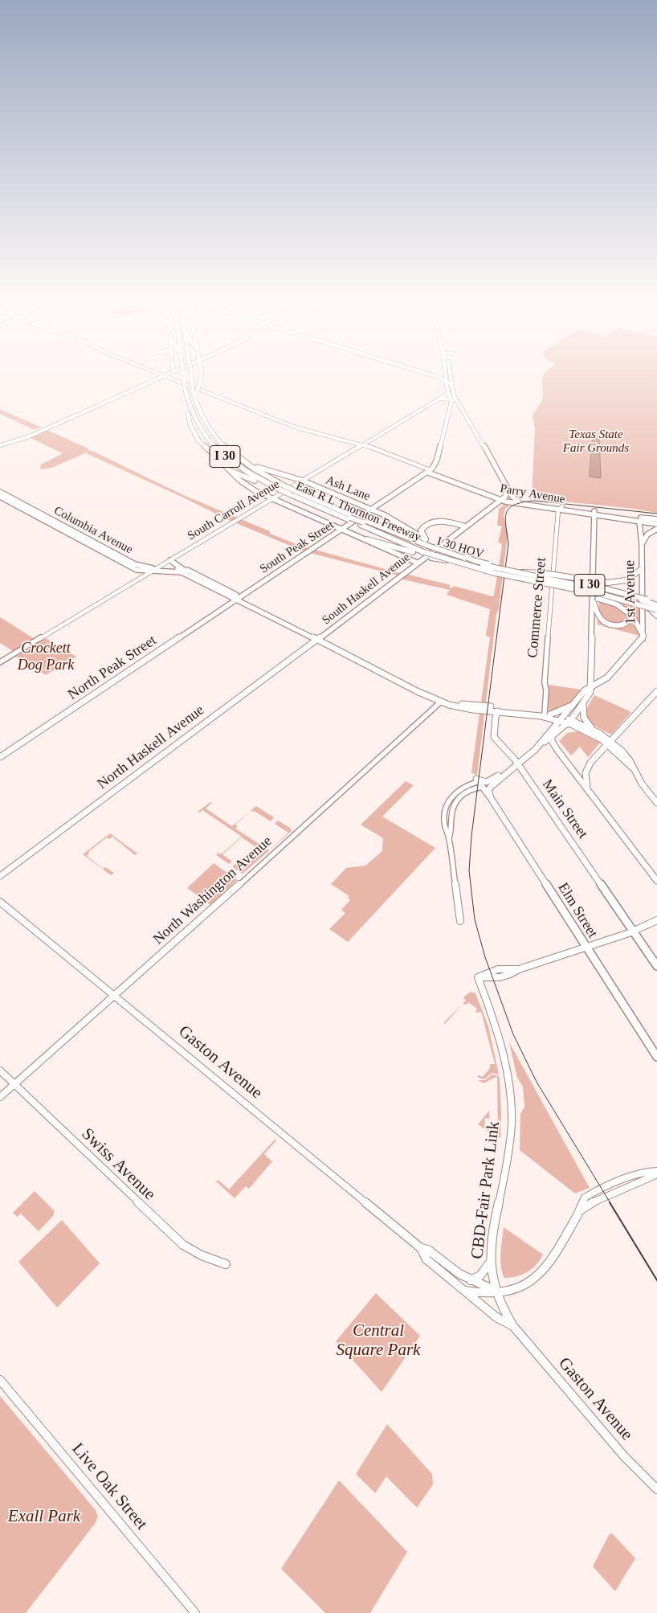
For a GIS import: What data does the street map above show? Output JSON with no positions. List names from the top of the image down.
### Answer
{
  "streets": {
    "highway": ["I 30", "East R L Thornton Freeway", "I 30 HOV"],
    "main road": [
      "Ash Lane",
      "Parry Avenue",
      "Columbia Avenue",
      "South Peak Street",
      "South Haskell Avenue",
      "1st Avenue",
      "North Peak Street",
      "North Haskell Avenue",
      "Main Street",
      "Elm Street"
    ],
    "street": [
      "South Carroll Avenue",
      "Commerce Street",
      "North Washington Avenue",
      "Gaston Avenue",
      "Swiss Avenue",
      "CBD-Fair Park Link",
      "Live Oak Street"
    ]
  },
  "crossings": [
    ["Ash Lane", "South Carroll Avenue"],
    ["Ash Lane", "South Peak Street"],
    ["Parry Avenue", "South Carroll Avenue"],
    ["Parry Avenue", "South Peak Street"],
    ["Parry Avenue", "South Haskell Avenue"],
    ["Parry Avenue", "1st Avenue"],
    ["Parry Avenue", "Commerce Street"],
    ["South Carroll Avenue", "Columbia Avenue"],
    ["East R L Thornton Freeway", "I 30 HOV"],
    ["South Peak Street", "North Peak Street"],
    ["South Haskell Avenue", "North Haskell Avenue"],
    ["North Washington Avenue", "Gaston Avenue"],
    ["North Washington Avenue", "Swiss Avenue"],
    ["Elm Street", "CBD-Fair Park Link"],
    ["Gaston Avenue", "CBD-Fair Park Link"]
  ],
  "parks": [
    "Texas State Fair Grounds",
    "Crockett Dog Park",
    "Central Square Park",
    "Exall Park"
  ]
}
